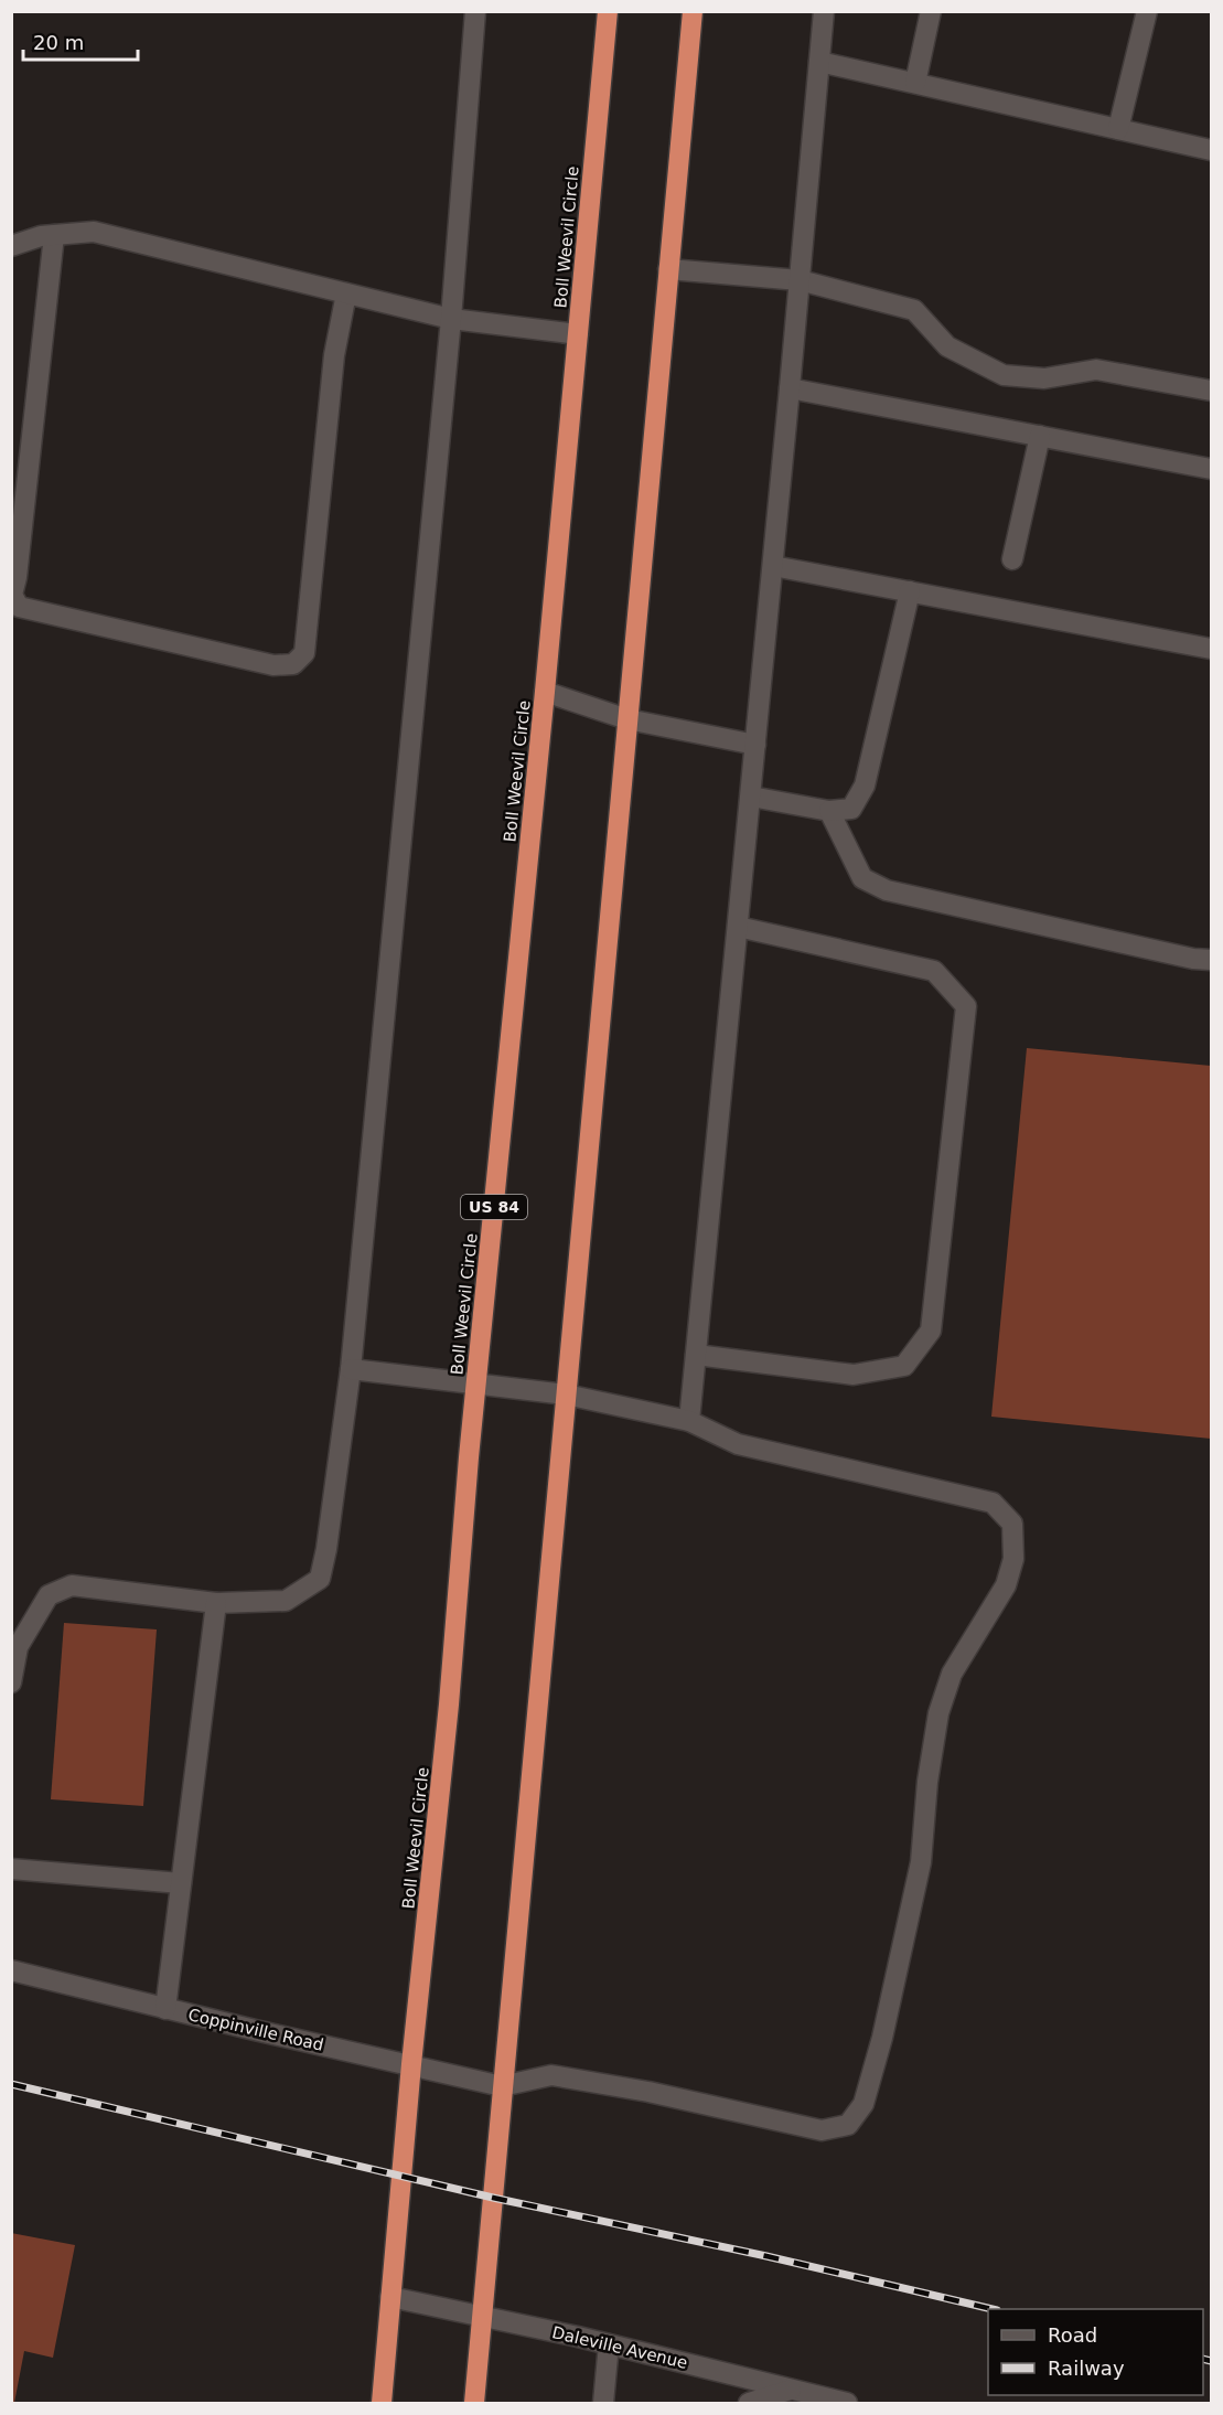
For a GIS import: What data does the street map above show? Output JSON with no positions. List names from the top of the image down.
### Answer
{
  "streets": {
    "highway": ["Boll Weevil Circle", "US 84"],
    "street": ["Coppinville Road", "Daleville Avenue"]
  },
  "crossings": [
    ["Boll Weevil Circle", "Coppinville Road"],
    ["Boll Weevil Circle", "Daleville Avenue"]
  ],
  "legend": ["Road", "Railway"],
  "scale_bar": "20 m"
}
